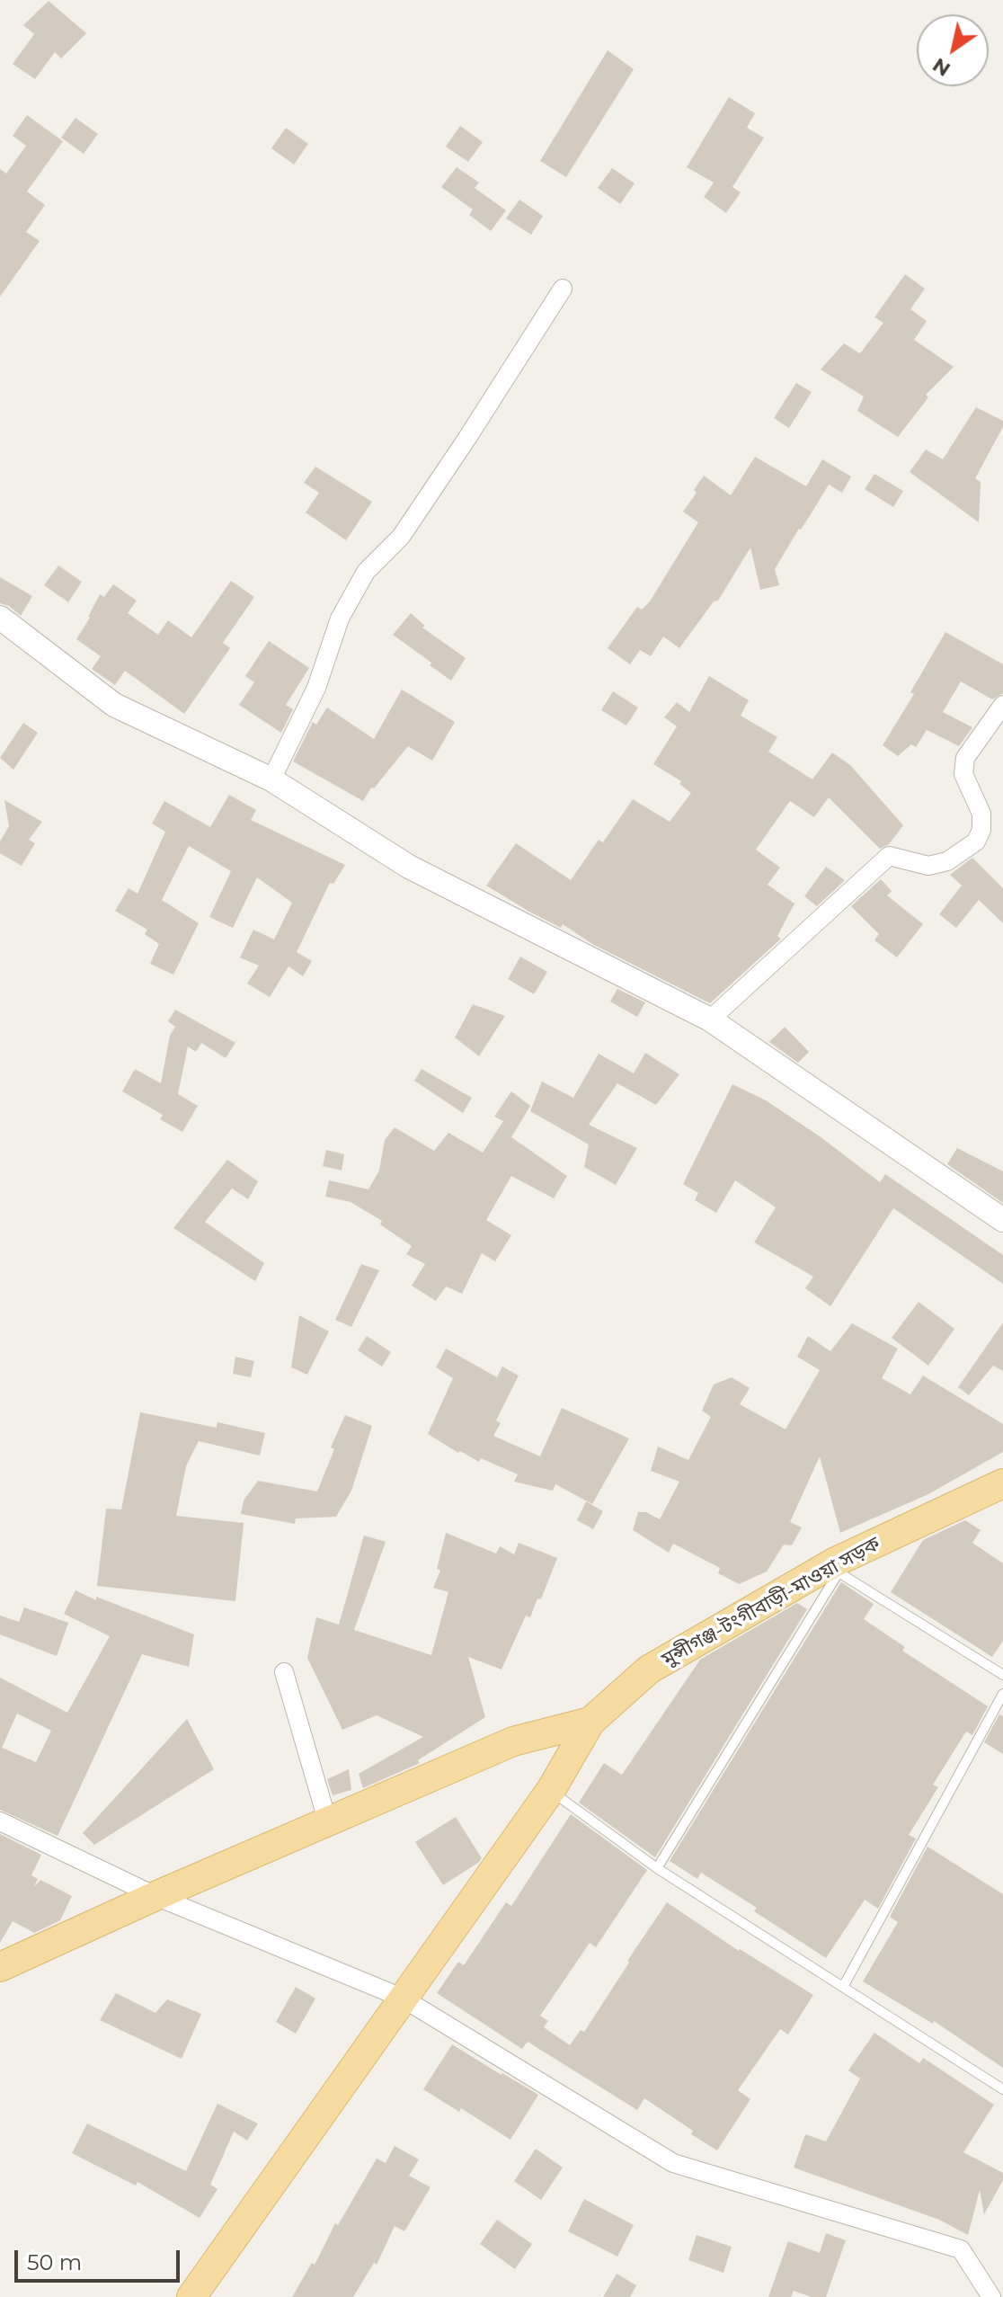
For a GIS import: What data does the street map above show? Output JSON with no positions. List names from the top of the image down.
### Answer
{
  "streets": {
    "main road": ["মুন্সীগঞ্জ-টংগীবাড়ী-মাওয়া সড়ক"]
  },
  "scale_bar": "50 m",
  "north": "bottom left"
}
